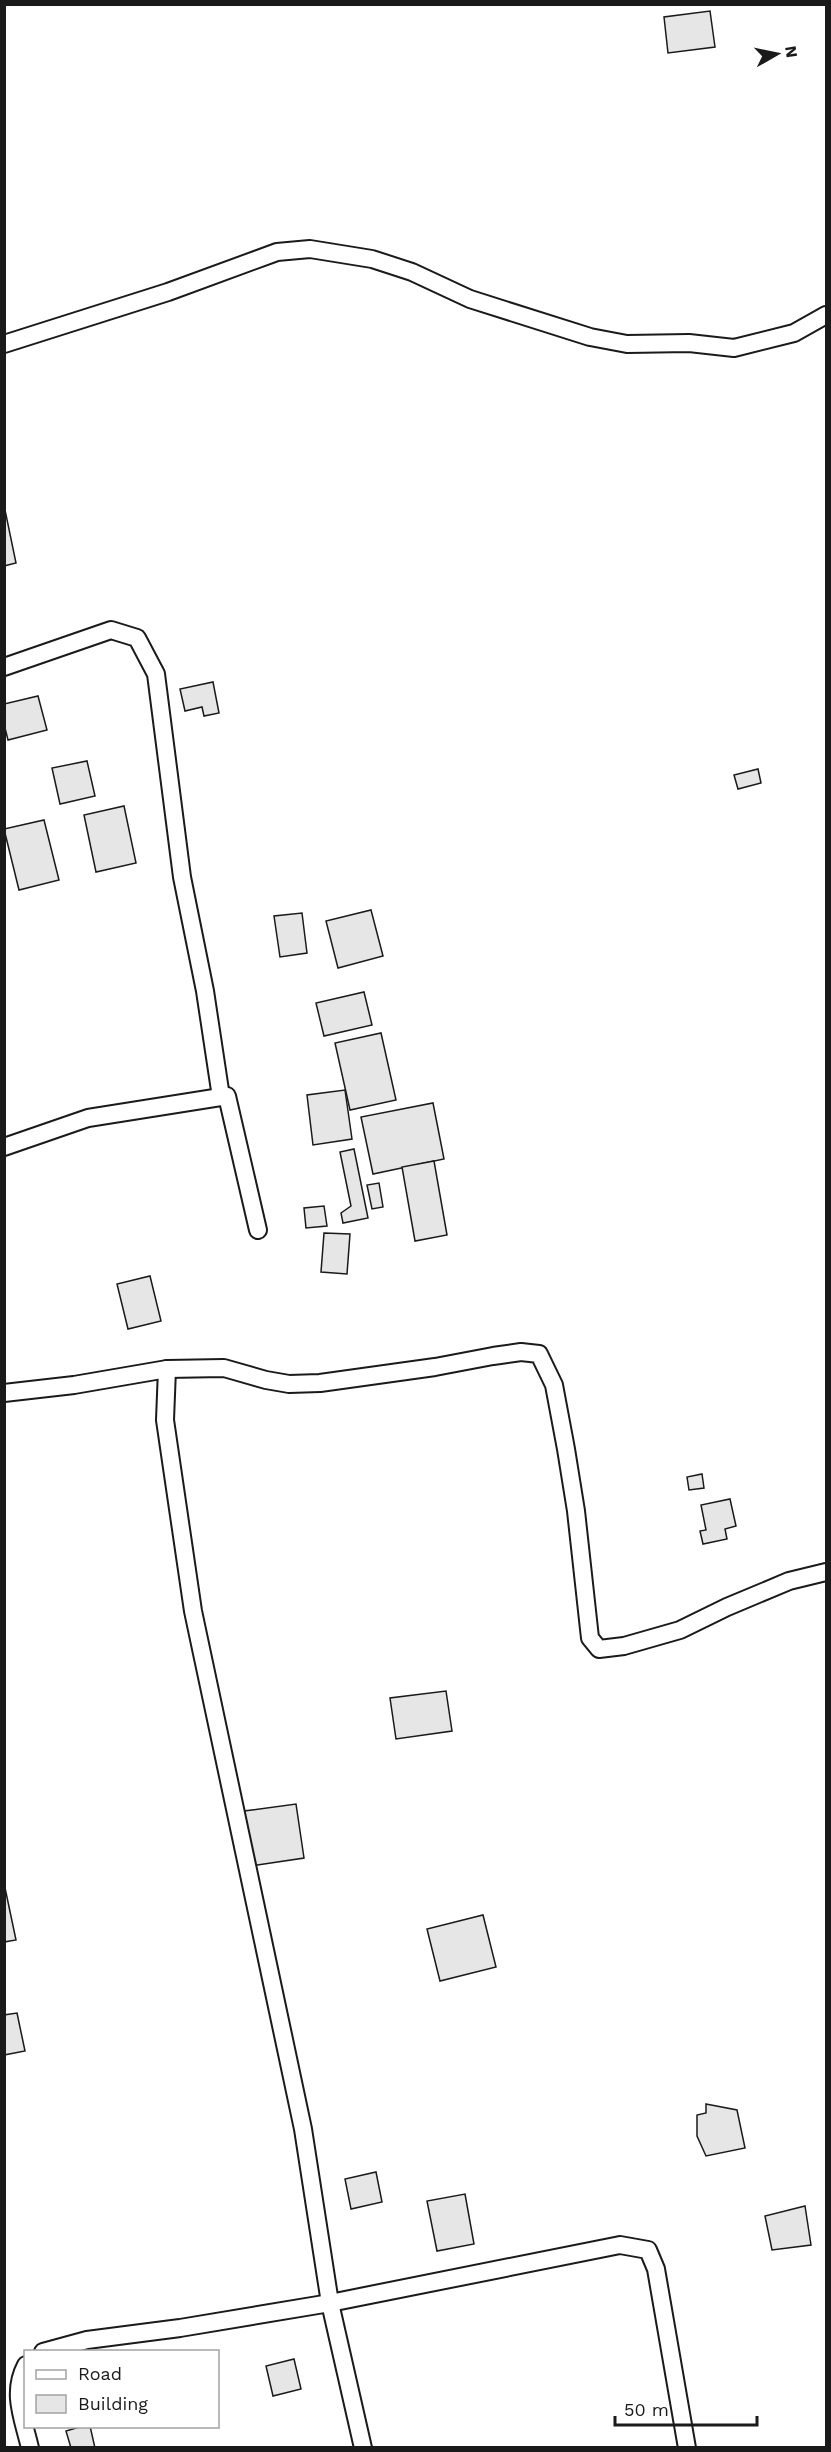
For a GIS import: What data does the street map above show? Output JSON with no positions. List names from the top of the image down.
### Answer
{
  "legend": ["Road", "Building"],
  "scale_bar": "50 m",
  "north": "right"
}
